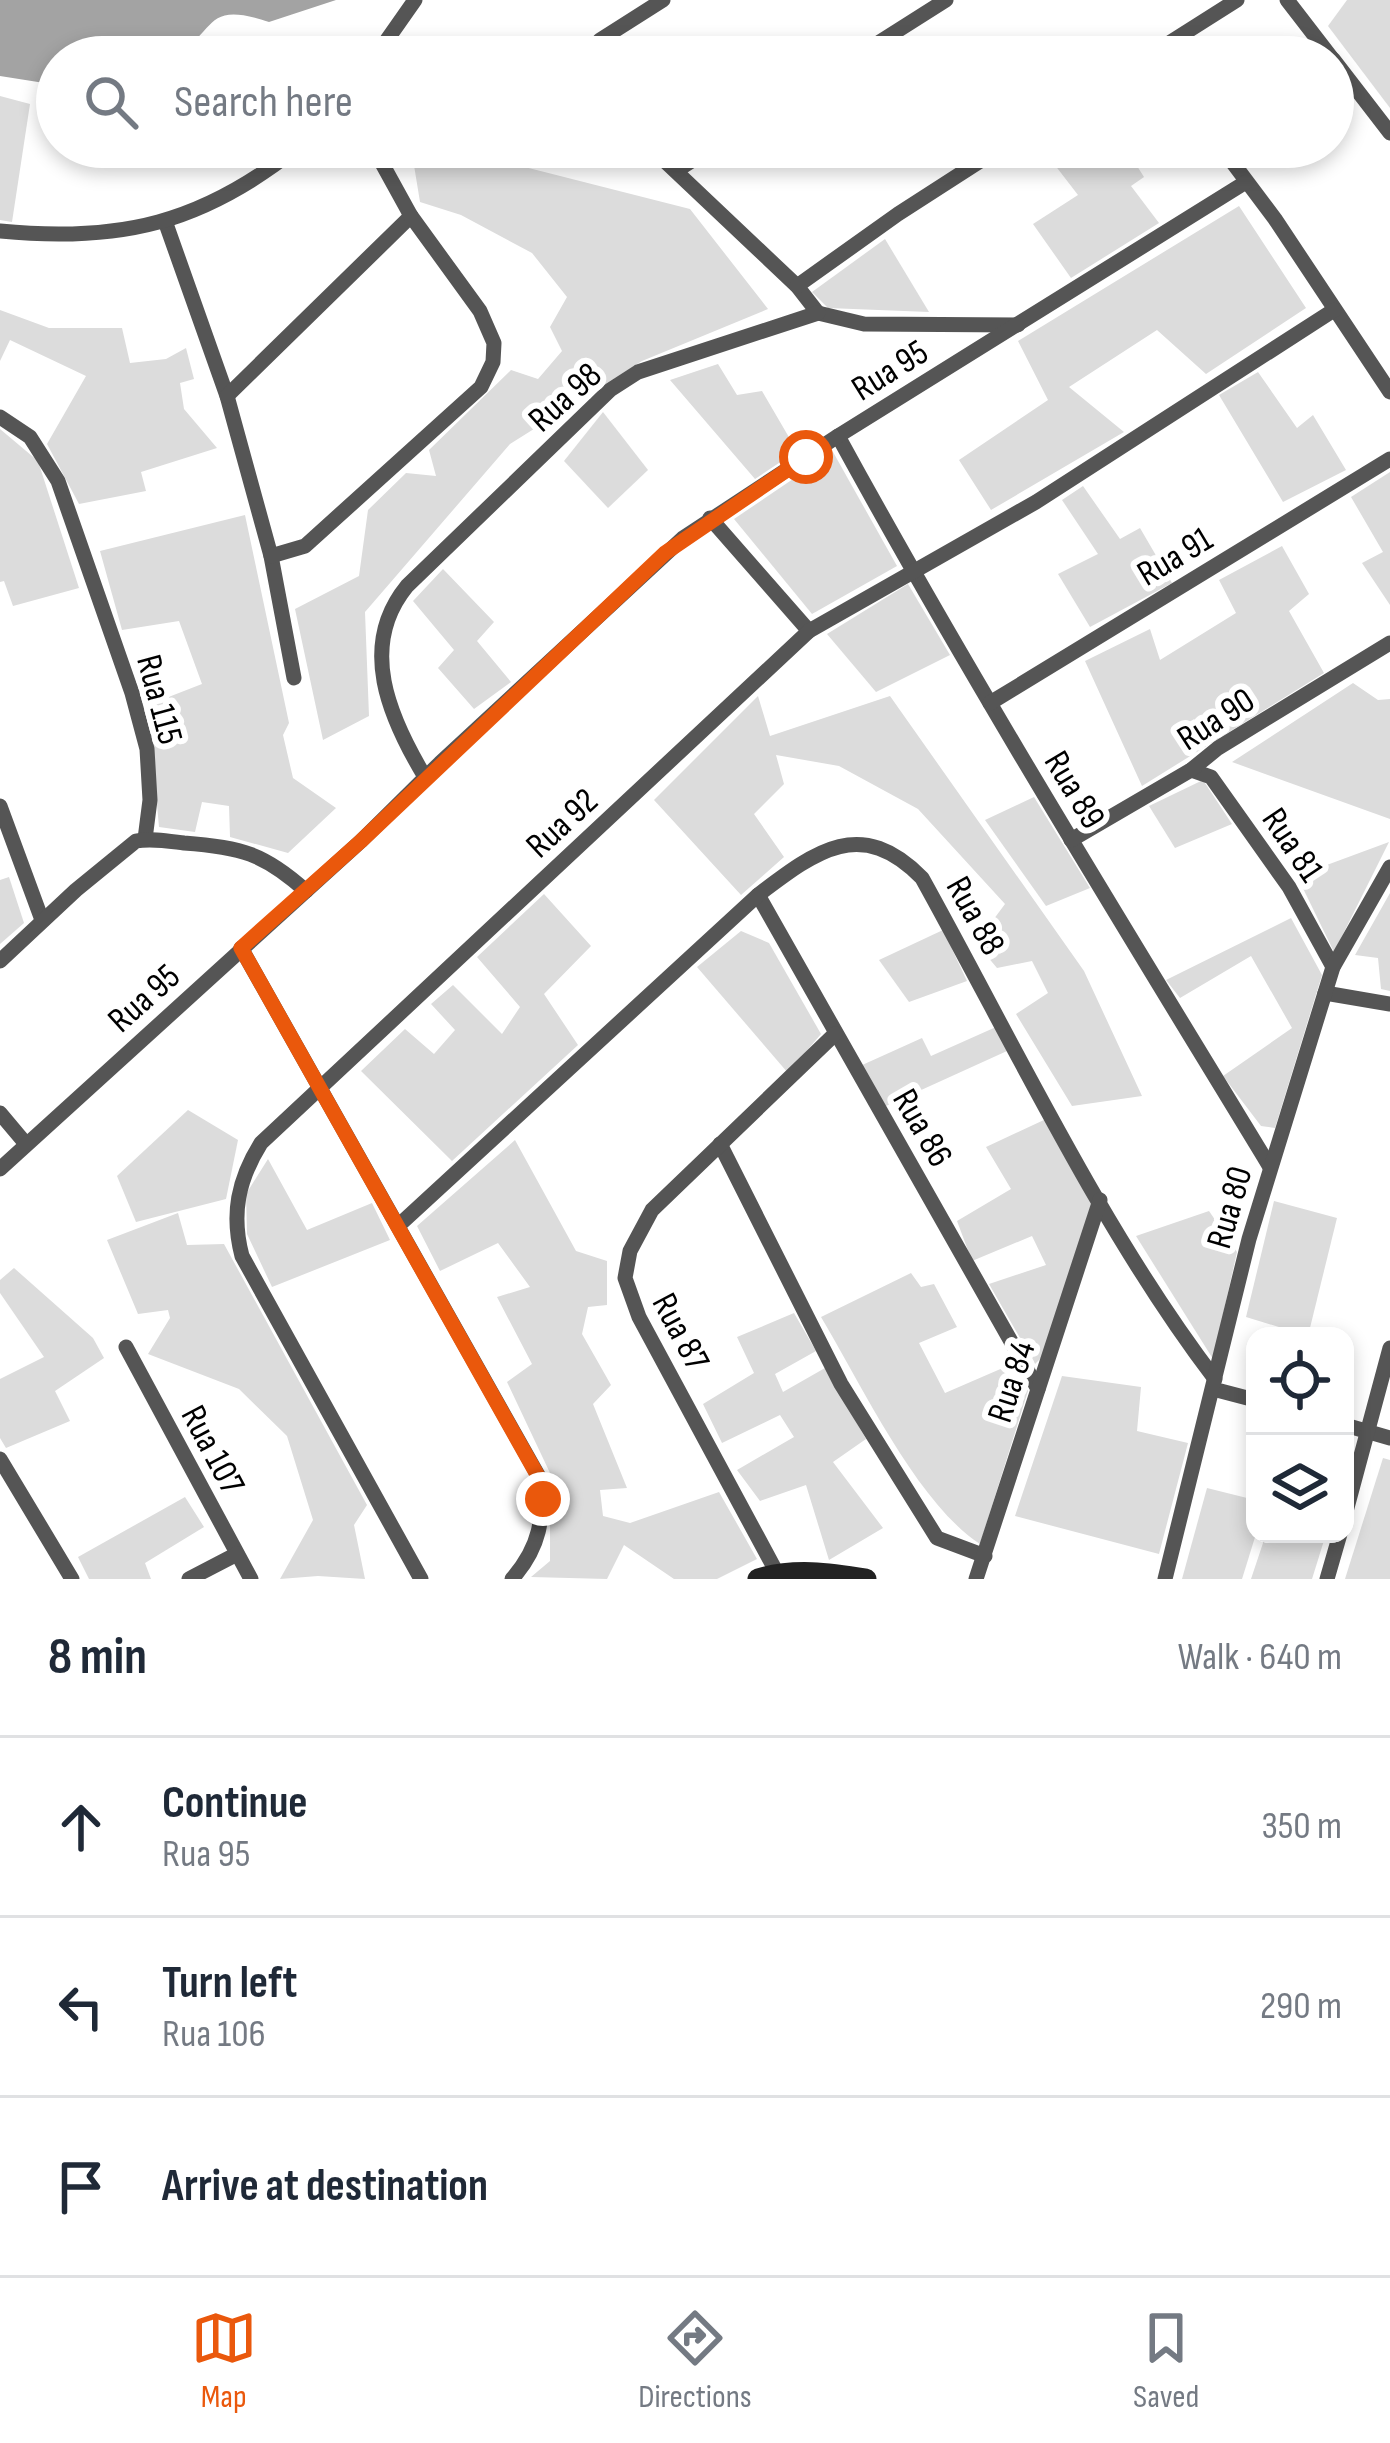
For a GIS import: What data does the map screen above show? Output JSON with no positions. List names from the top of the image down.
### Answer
{
  "streets": {
    "street": [
      "Rua 95",
      "Rua 98",
      "Rua 91",
      "Rua 115",
      "Rua 90",
      "Rua 89",
      "Rua 92",
      "Rua 81",
      "Rua 88",
      "Rua 86",
      "Rua 80",
      "Rua 87",
      "Rua 84",
      "Rua 107"
    ]
  },
  "crossings": [
    ["Rua 95", "Rua 98"],
    ["Rua 95", "Rua 89"],
    ["Rua 91", "Rua 89"],
    ["Rua 90", "Rua 89"],
    ["Rua 90", "Rua 81"],
    ["Rua 89", "Rua 92"],
    ["Rua 89", "Rua 80"],
    ["Rua 81", "Rua 80"],
    ["Rua 88", "Rua 86"],
    ["Rua 88", "Rua 80"],
    ["Rua 88", "Rua 84"],
    ["Rua 86", "Rua 87"],
    ["Rua 86", "Rua 84"]
  ],
  "page": {
    "search": "Search here",
    "heading": ["8 min", "Walk · 640 m"],
    "list": [
      ["Continue", "Rua 95", "350 m"],
      ["Turn left", "Rua 106", "290 m"],
      "Arrive at destination"
    ],
    "nav": ["Map", "Directions", "Saved"]
  }
}
